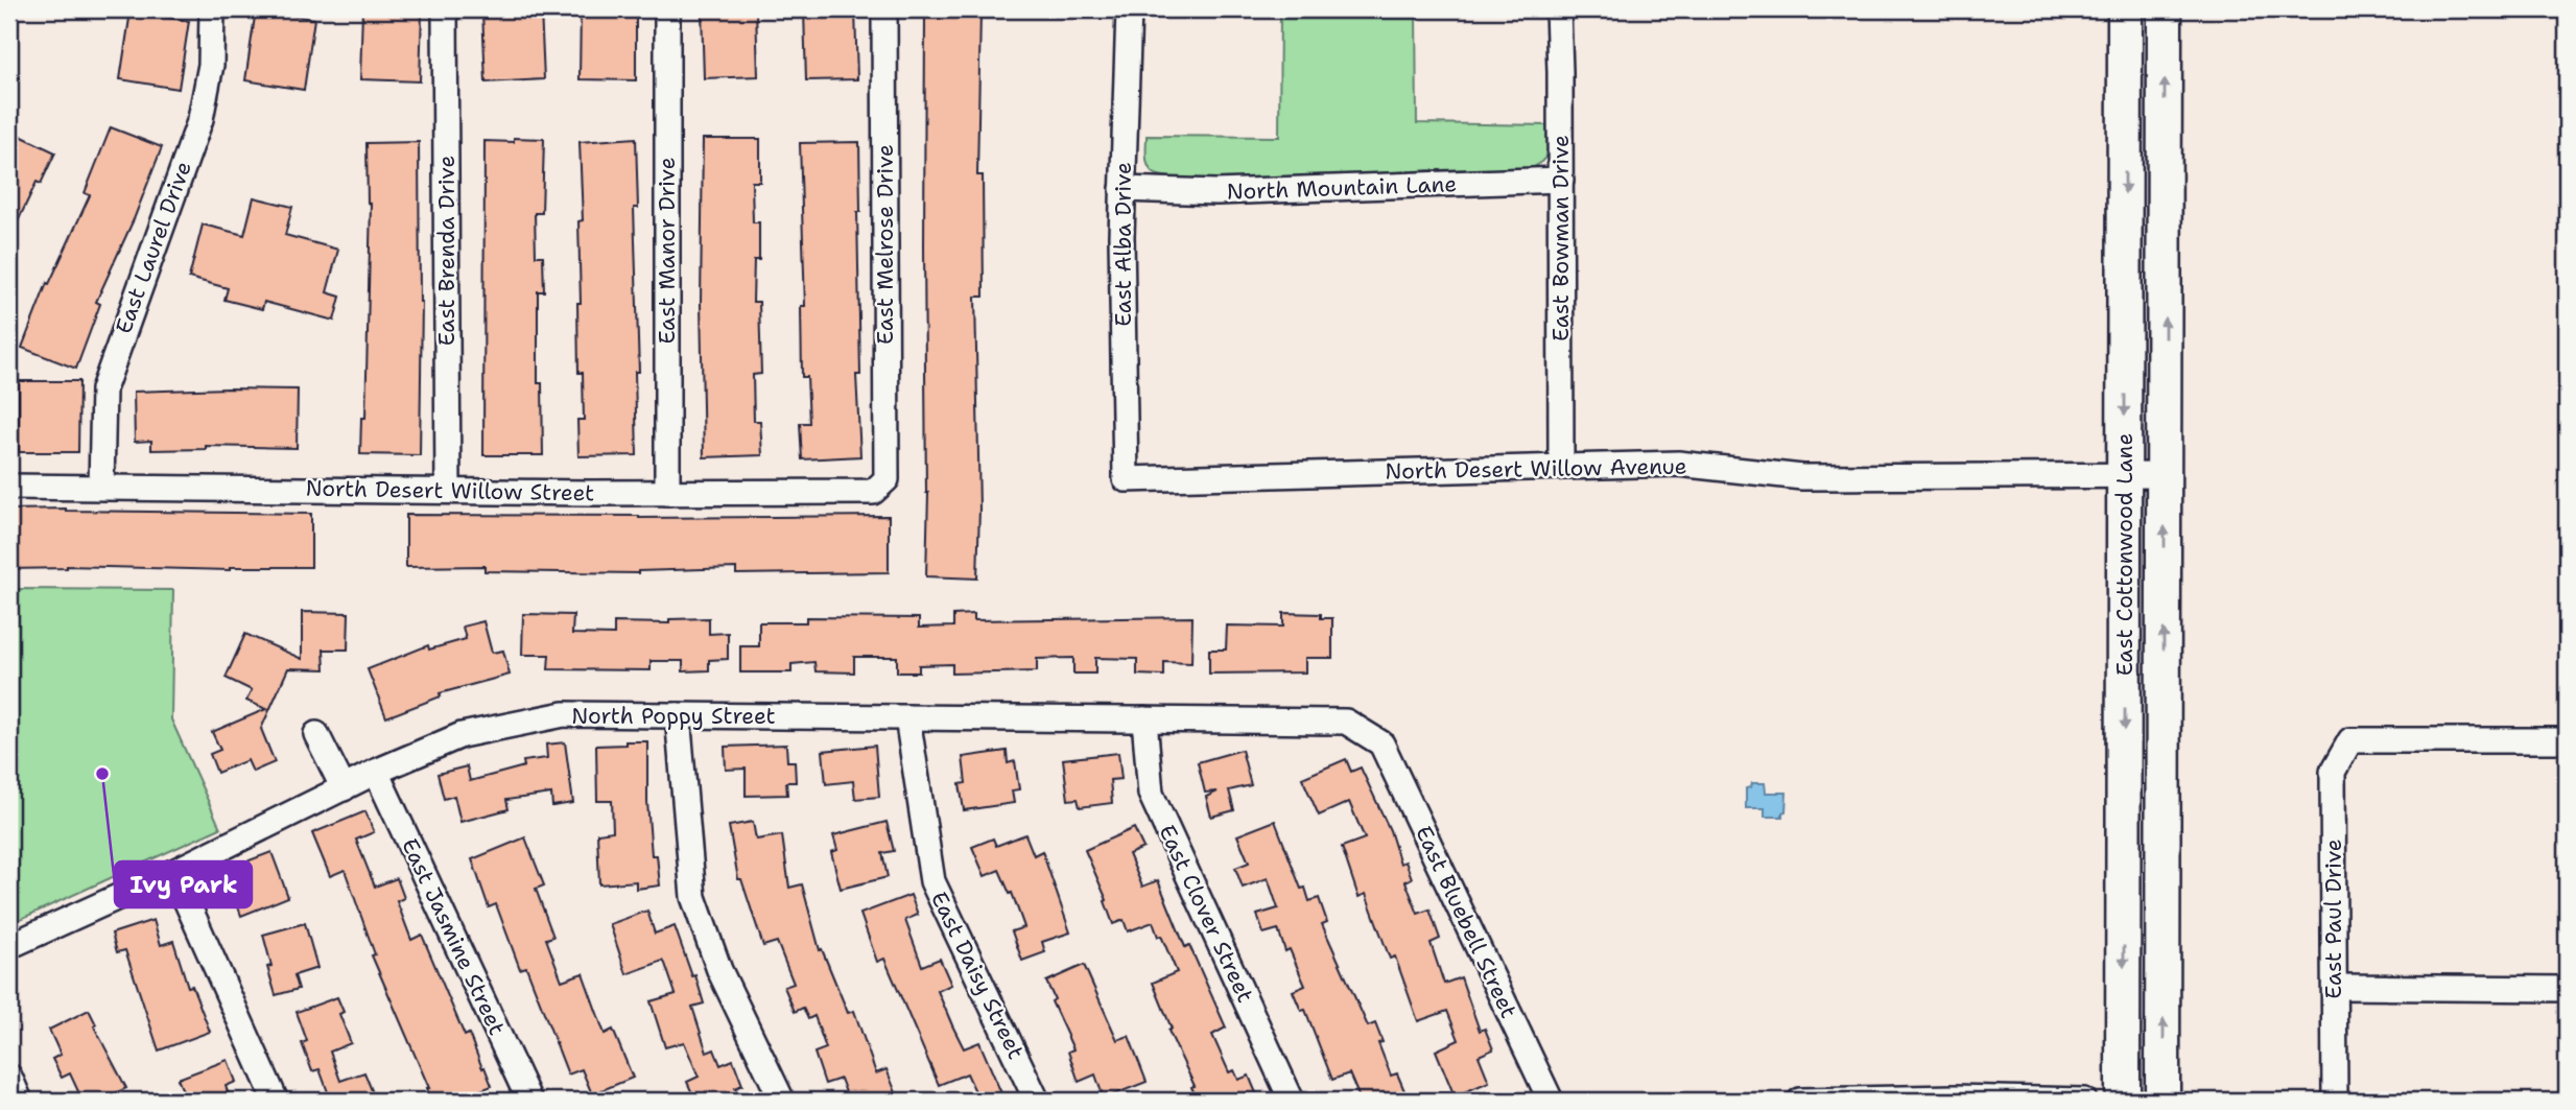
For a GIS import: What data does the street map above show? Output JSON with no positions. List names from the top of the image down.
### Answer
{
  "streets": {
    "main road": ["East Cottonwood Lane"],
    "street": [
      "North Mountain Lane",
      "East Bowman Drive",
      "East Melrose Drive",
      "East Alba Drive",
      "East Laurel Drive",
      "East Brenda Drive",
      "East Manor Drive",
      "North Desert Willow Avenue",
      "North Desert Willow Street",
      "North Poppy Street",
      "East Clover Street",
      "East Paul Drive",
      "East Bluebell Street",
      "East Jasmine Street",
      "East Daisy Street"
    ]
  },
  "crossings": [
    ["North Mountain Lane", "East Bowman Drive"],
    ["North Mountain Lane", "East Alba Drive"],
    ["East Bowman Drive", "North Desert Willow Avenue"],
    ["East Melrose Drive", "North Desert Willow Street"],
    ["East Alba Drive", "North Desert Willow Avenue"],
    ["East Laurel Drive", "North Desert Willow Street"],
    ["East Brenda Drive", "North Desert Willow Street"],
    ["East Manor Drive", "North Desert Willow Street"],
    ["North Desert Willow Avenue", "East Cottonwood Lane"],
    ["North Poppy Street", "East Clover Street"],
    ["North Poppy Street", "East Bluebell Street"],
    ["North Poppy Street", "East Jasmine Street"],
    ["North Poppy Street", "East Daisy Street"]
  ],
  "places": ["Ivy Park"]
}
